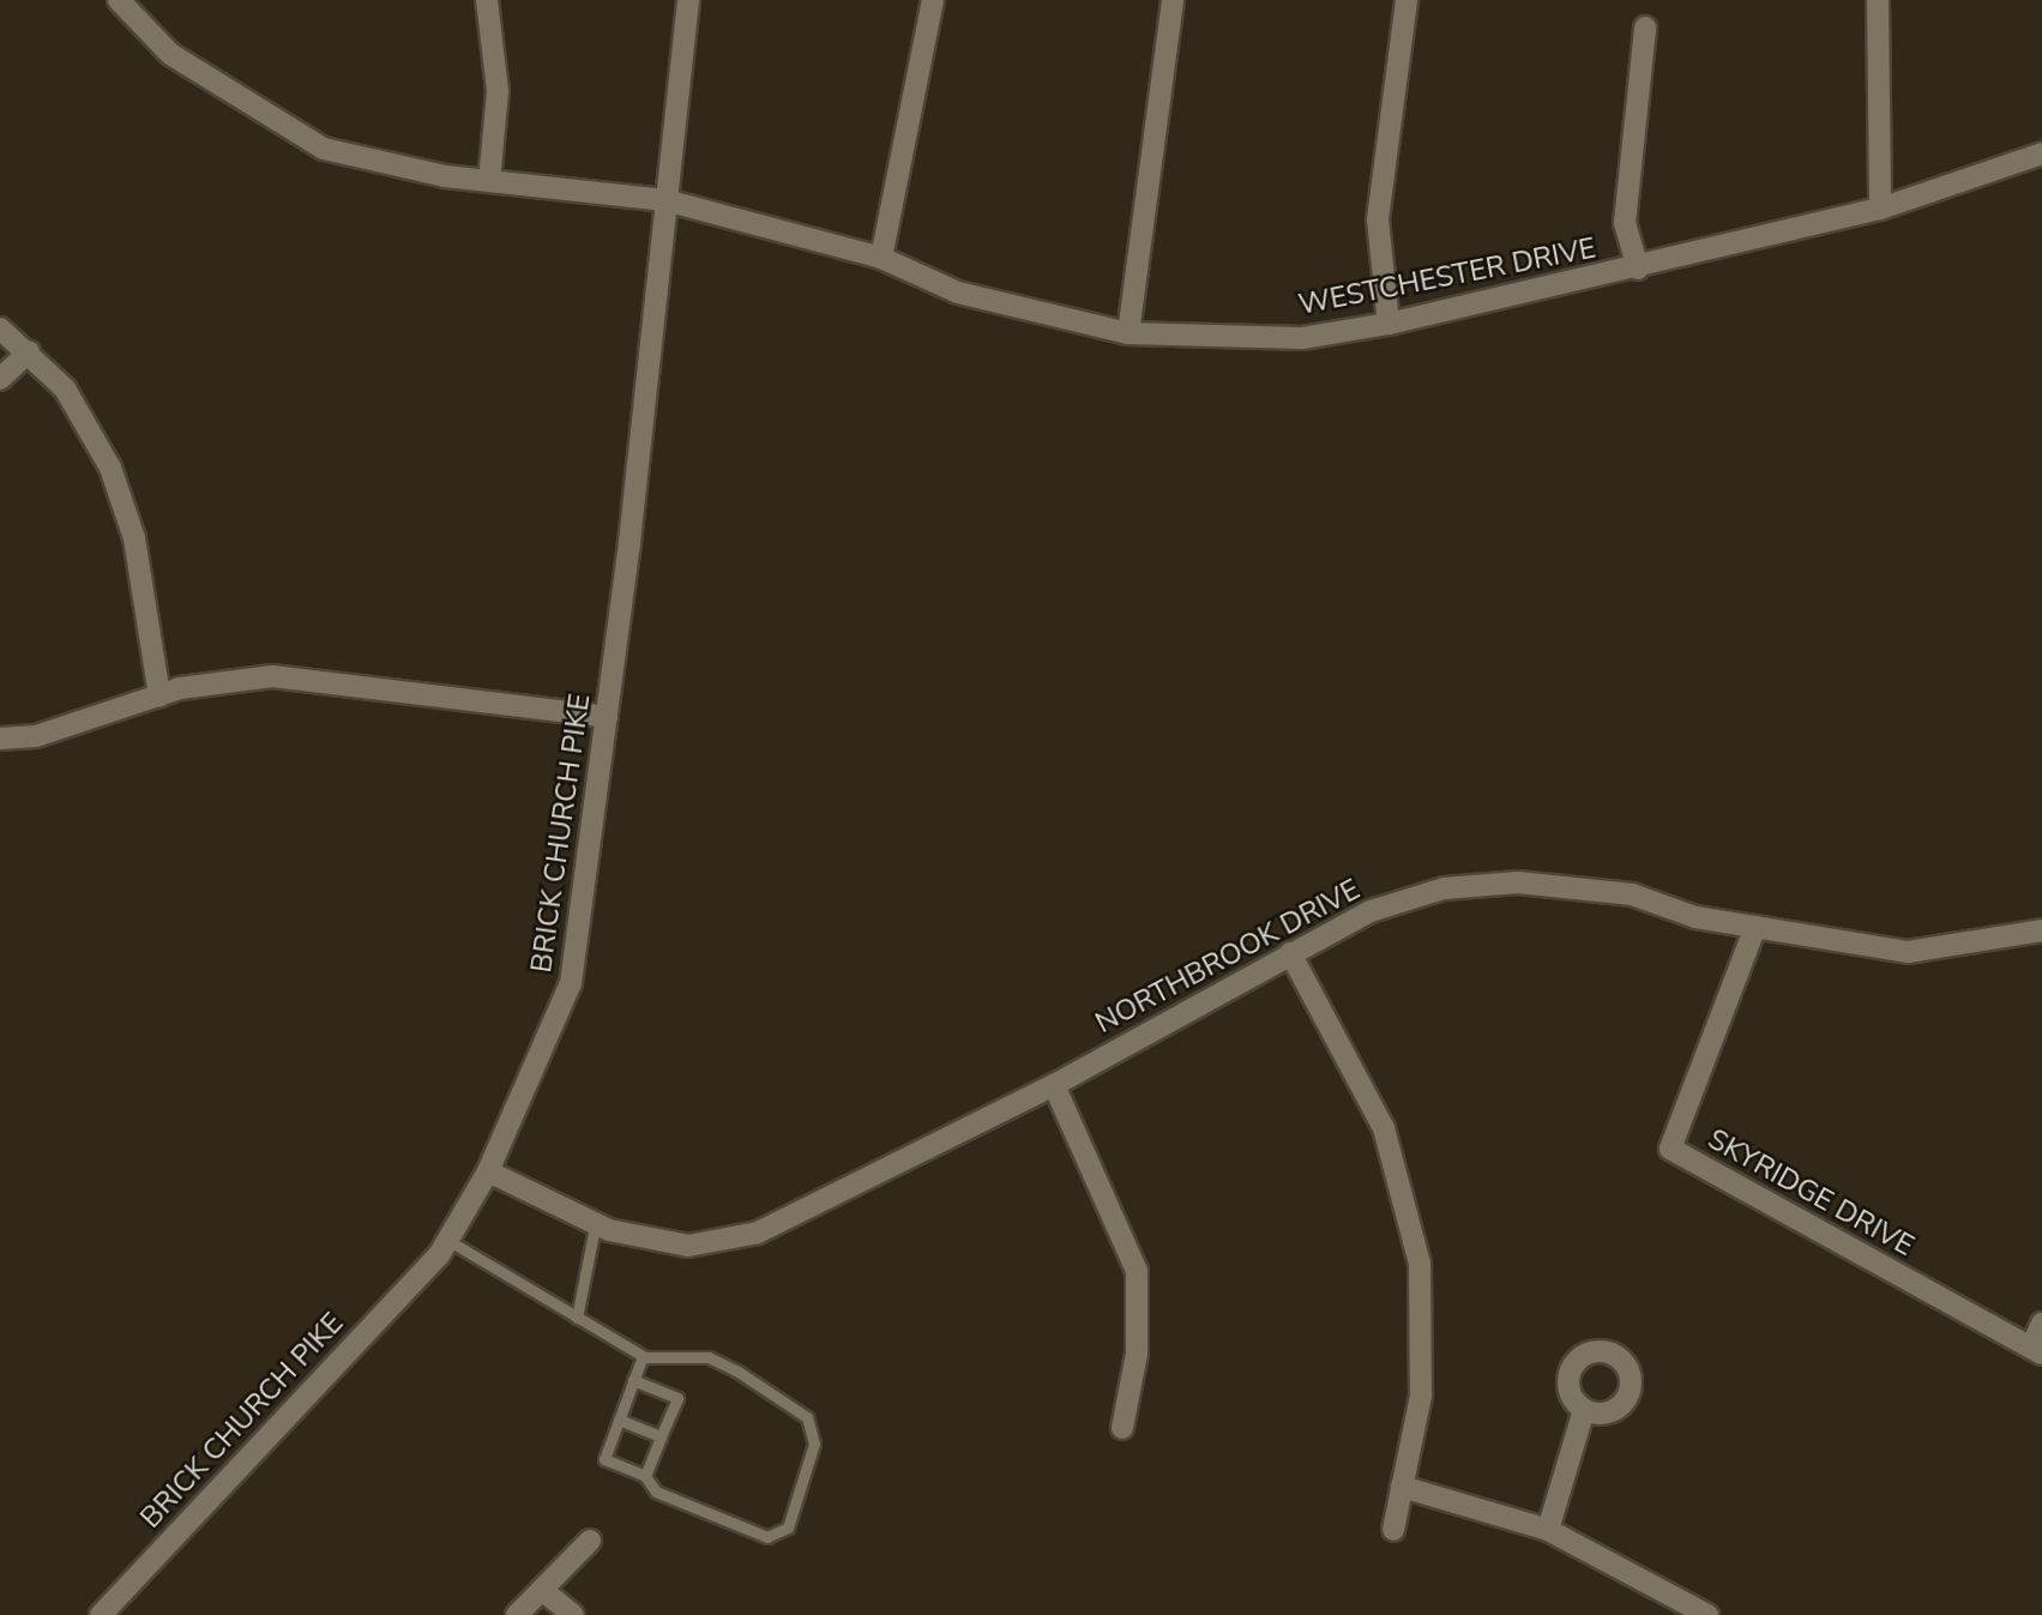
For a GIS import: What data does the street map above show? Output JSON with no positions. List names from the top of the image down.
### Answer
{
  "streets": {
    "street": [
      "WESTCHESTER DRIVE",
      "BRICK CHURCH PIKE",
      "NORTHBROOK DRIVE",
      "SKYRIDGE DRIVE"
    ]
  },
  "crossings": [
    ["WESTCHESTER DRIVE", "BRICK CHURCH PIKE"],
    ["BRICK CHURCH PIKE", "NORTHBROOK DRIVE"],
    ["NORTHBROOK DRIVE", "SKYRIDGE DRIVE"]
  ]
}
